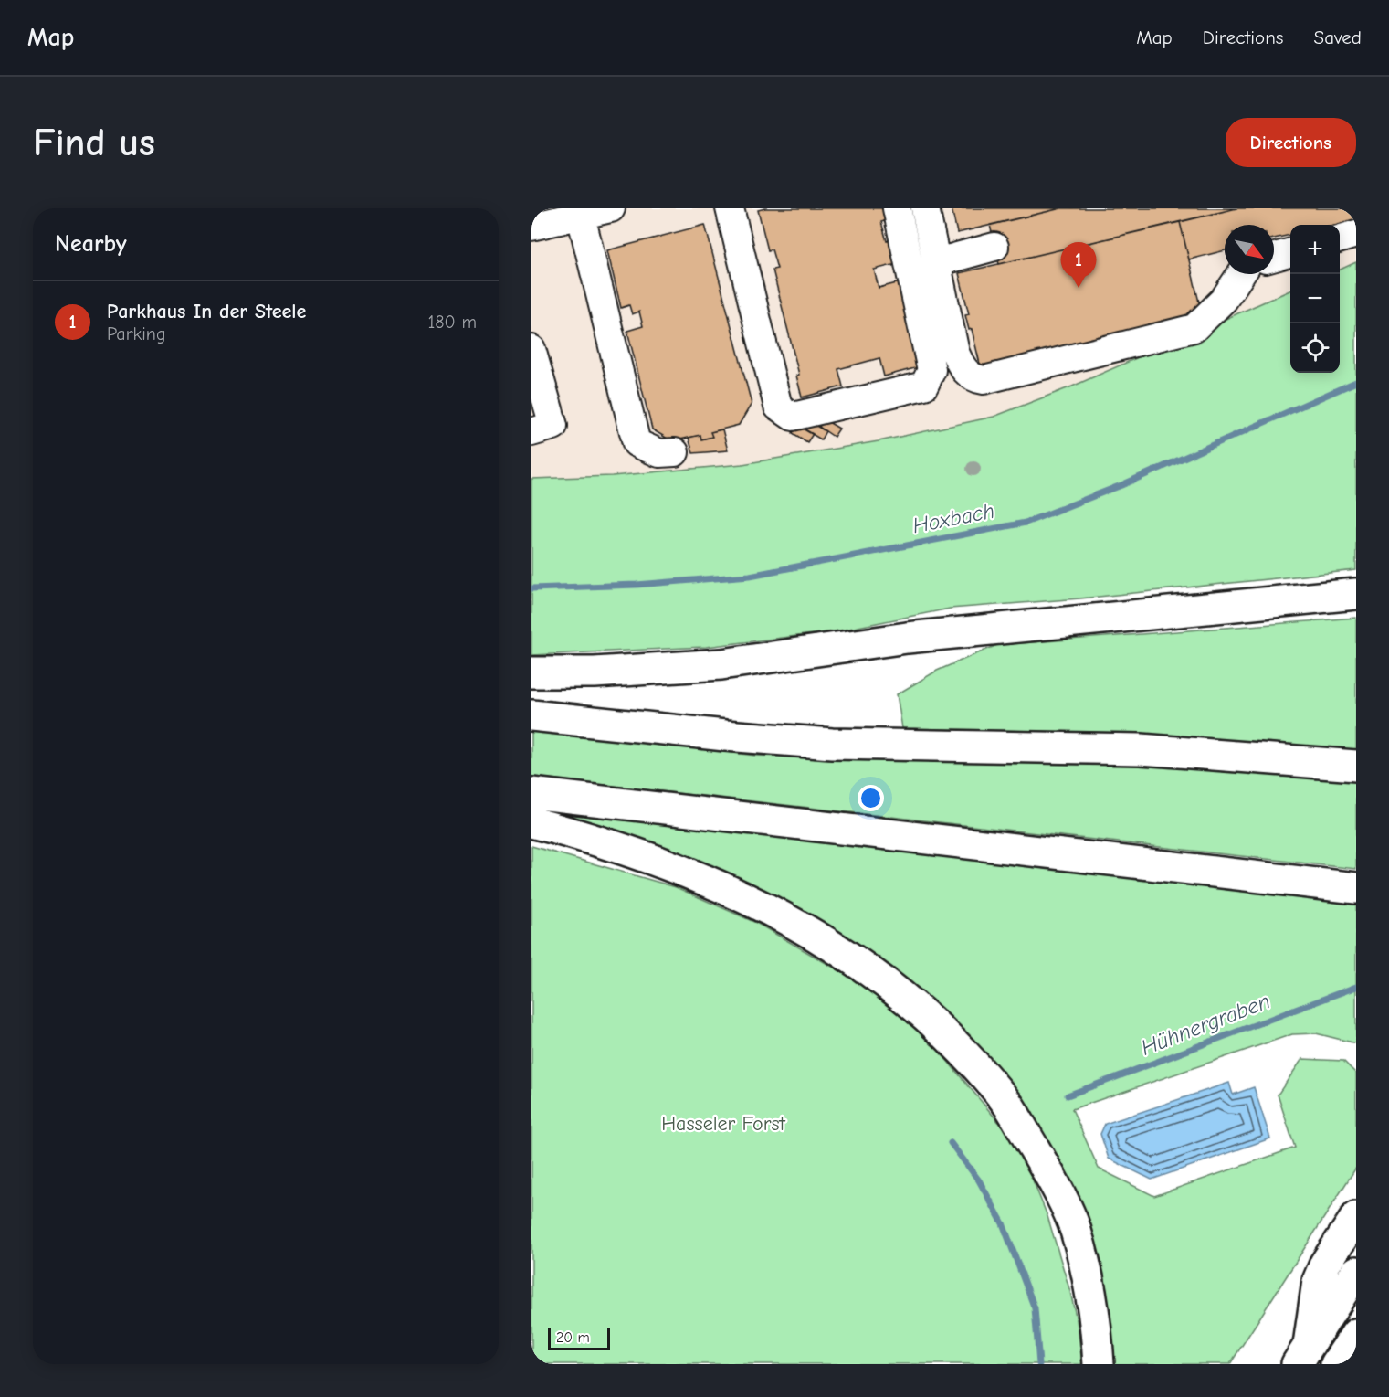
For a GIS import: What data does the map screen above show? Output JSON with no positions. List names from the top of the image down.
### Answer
{
  "water": ["Hoxbach", "Hühnergraben"],
  "parks": ["Hasseler Forst"],
  "scale_bar": "20 m",
  "north": "bottom right",
  "page": {
    "header": "Map",
    "nav": ["Map", "Directions", "Saved"],
    "buttons": "Directions",
    "title": "Find us",
    "heading": "Nearby",
    "map_buttons": ["+", "−"],
    "pins": "1",
    "list": [
      {
        "mark": "1",
        "name": "Parkhaus In der Steele",
        "note": "Parking",
        "value": "180 m"
      }
    ],
    "scale": "20 m"
  }
}
